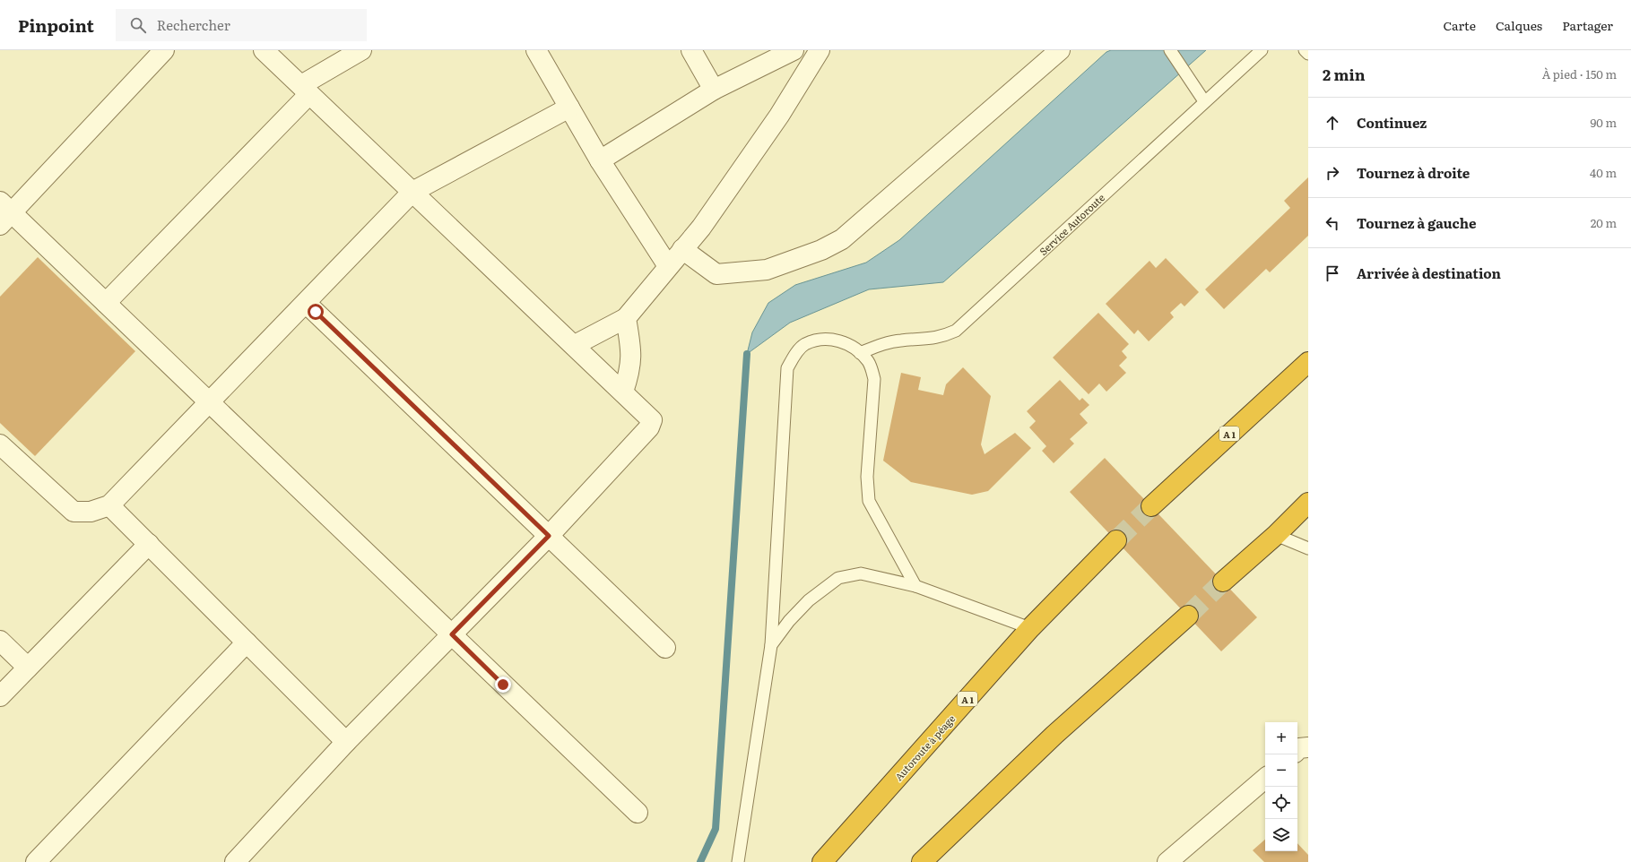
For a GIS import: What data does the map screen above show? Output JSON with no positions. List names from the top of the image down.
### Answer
{
  "streets": {
    "highway": ["A 1", "Autoroute à péage"],
    "lane": ["Service Autoroute"]
  },
  "page": {
    "header": "Pinpoint",
    "search": "Rechercher",
    "nav": ["Carte", "Calques", "Partager"],
    "heading": ["2 min", "À pied · 150 m"],
    "list": [
      ["Continuez", "90 m"],
      ["Tournez à droite", "40 m"],
      ["Tournez à gauche", "20 m"],
      "Arrivée à destination"
    ],
    "map_buttons": ["+", "−"]
  }
}
